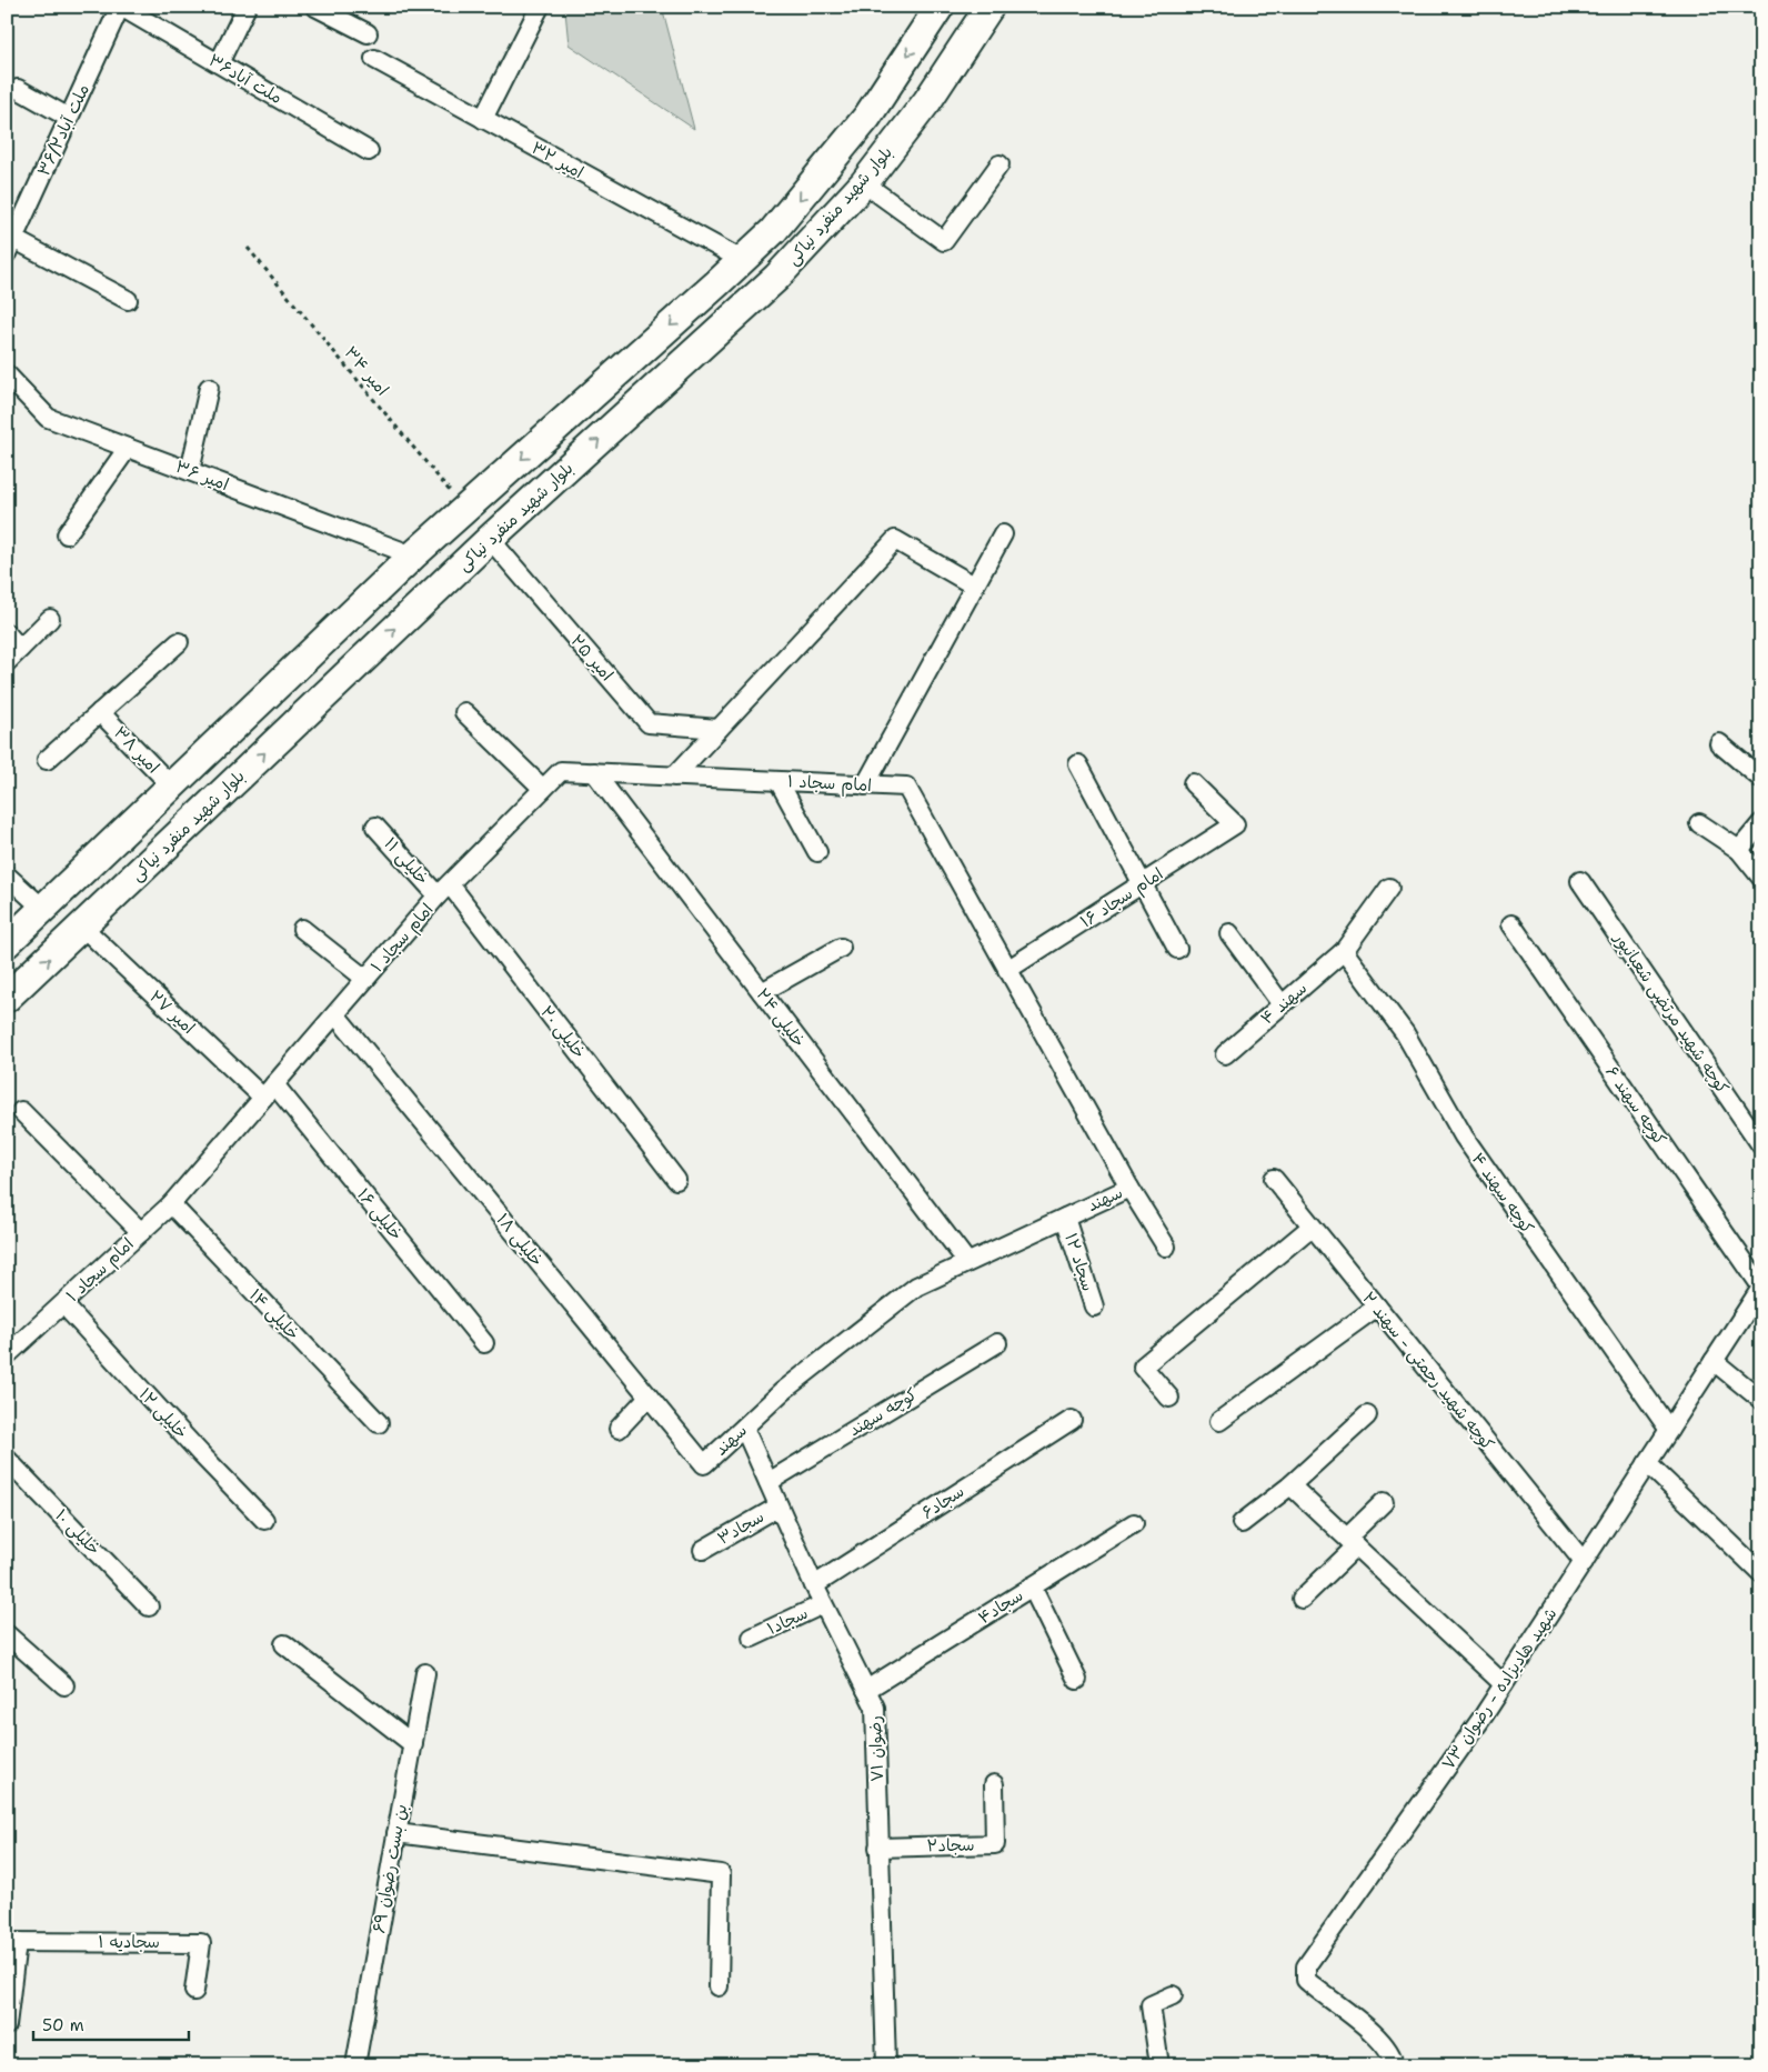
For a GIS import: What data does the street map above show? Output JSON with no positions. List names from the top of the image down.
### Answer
{
  "streets": {
    "main road": ["بلوار شهید منفرد نیاکی"],
    "street": [
      "ملت آباد۳۶",
      "ملت آباد۳۶/۲",
      "امیر ۳۲",
      "امیر ۳۶",
      "امیر ۲۵",
      "امیر ۳۸",
      "امام سجاد ۱",
      "خلیلی ۱۱",
      "امام سجاد ۱۶",
      "سهند ۴",
      "امیر ۲۷",
      "کوچه شهید مرتضی شعبانپور",
      "خلیلی ۲۴",
      "خلیلی ۲۰",
      "کوچه سهند ۶",
      "کوچه سهند ۴",
      "سهند",
      "خلیلی ۱۶",
      "خلیلی ۱۸",
      "سجاد ۱۲",
      "خلیلی ۱۴",
      "کوچه شهید رحمتی - سهند ۲",
      "كوچه سهند",
      "خلیلی ۱۲",
      "سجاد۶",
      "سجاد۳",
      "خلیلی ۱۰",
      "سجاد۴",
      "سجاد۱",
      "شهید هادیزاده - رضوان ۷۳",
      "رضوان ۷۱",
      "سجاد۲",
      "بن بست رضوان ۶۹",
      "سجادیه ۱"
    ],
    "path": ["امیر ۳۴"]
  },
  "crossings": [
    ["ملت آباد۳۶", "ملت آباد۳۶/۲"],
    ["امیر ۳۲", "بلوار شهید منفرد نیاکی"],
    ["بلوار شهید منفرد نیاکی", "امیر ۳۴"],
    ["بلوار شهید منفرد نیاکی", "امیر ۳۶"],
    ["بلوار شهید منفرد نیاکی", "امیر ۲۵"],
    ["بلوار شهید منفرد نیاکی", "امیر ۳۸"],
    ["بلوار شهید منفرد نیاکی", "امیر ۲۷"],
    ["امام سجاد ۱", "خلیلی ۱۱"],
    ["امام سجاد ۱", "امیر ۲۷"],
    ["امام سجاد ۱", "خلیلی ۲۴"],
    ["امام سجاد ۱", "خلیلی ۲۰"],
    ["امام سجاد ۱", "سهند"],
    ["امام سجاد ۱", "خلیلی ۱۶"],
    ["امام سجاد ۱", "خلیلی ۱۸"],
    ["امام سجاد ۱", "خلیلی ۱۴"],
    ["امام سجاد ۱", "خلیلی ۱۲"],
    ["خلیلی ۱۱", "خلیلی ۲۰"],
    ["امام سجاد ۱۶", "سهند"],
    ["سهند ۴", "کوچه سهند ۴"],
    ["امیر ۲۷", "خلیلی ۱۶"],
    ["خلیلی ۲۴", "سهند"],
    ["کوچه سهند ۶", "شهید هادیزاده - رضوان ۷۳"],
    ["کوچه سهند ۴", "شهید هادیزاده - رضوان ۷۳"],
    ["سهند", "خلیلی ۱۸"],
    ["سهند", "سجاد ۱۲"],
    ["سهند", "رضوان ۷۱"],
    ["کوچه شهید رحمتی - سهند ۲", "شهید هادیزاده - رضوان ۷۳"],
    ["كوچه سهند", "رضوان ۷۱"],
    ["سجاد۶", "رضوان ۷۱"],
    ["سجاد۳", "رضوان ۷۱"],
    ["سجاد۴", "رضوان ۷۱"],
    ["سجاد۱", "رضوان ۷۱"],
    ["رضوان ۷۱", "سجاد۲"]
  ],
  "scale_bar": "50 m"
}
